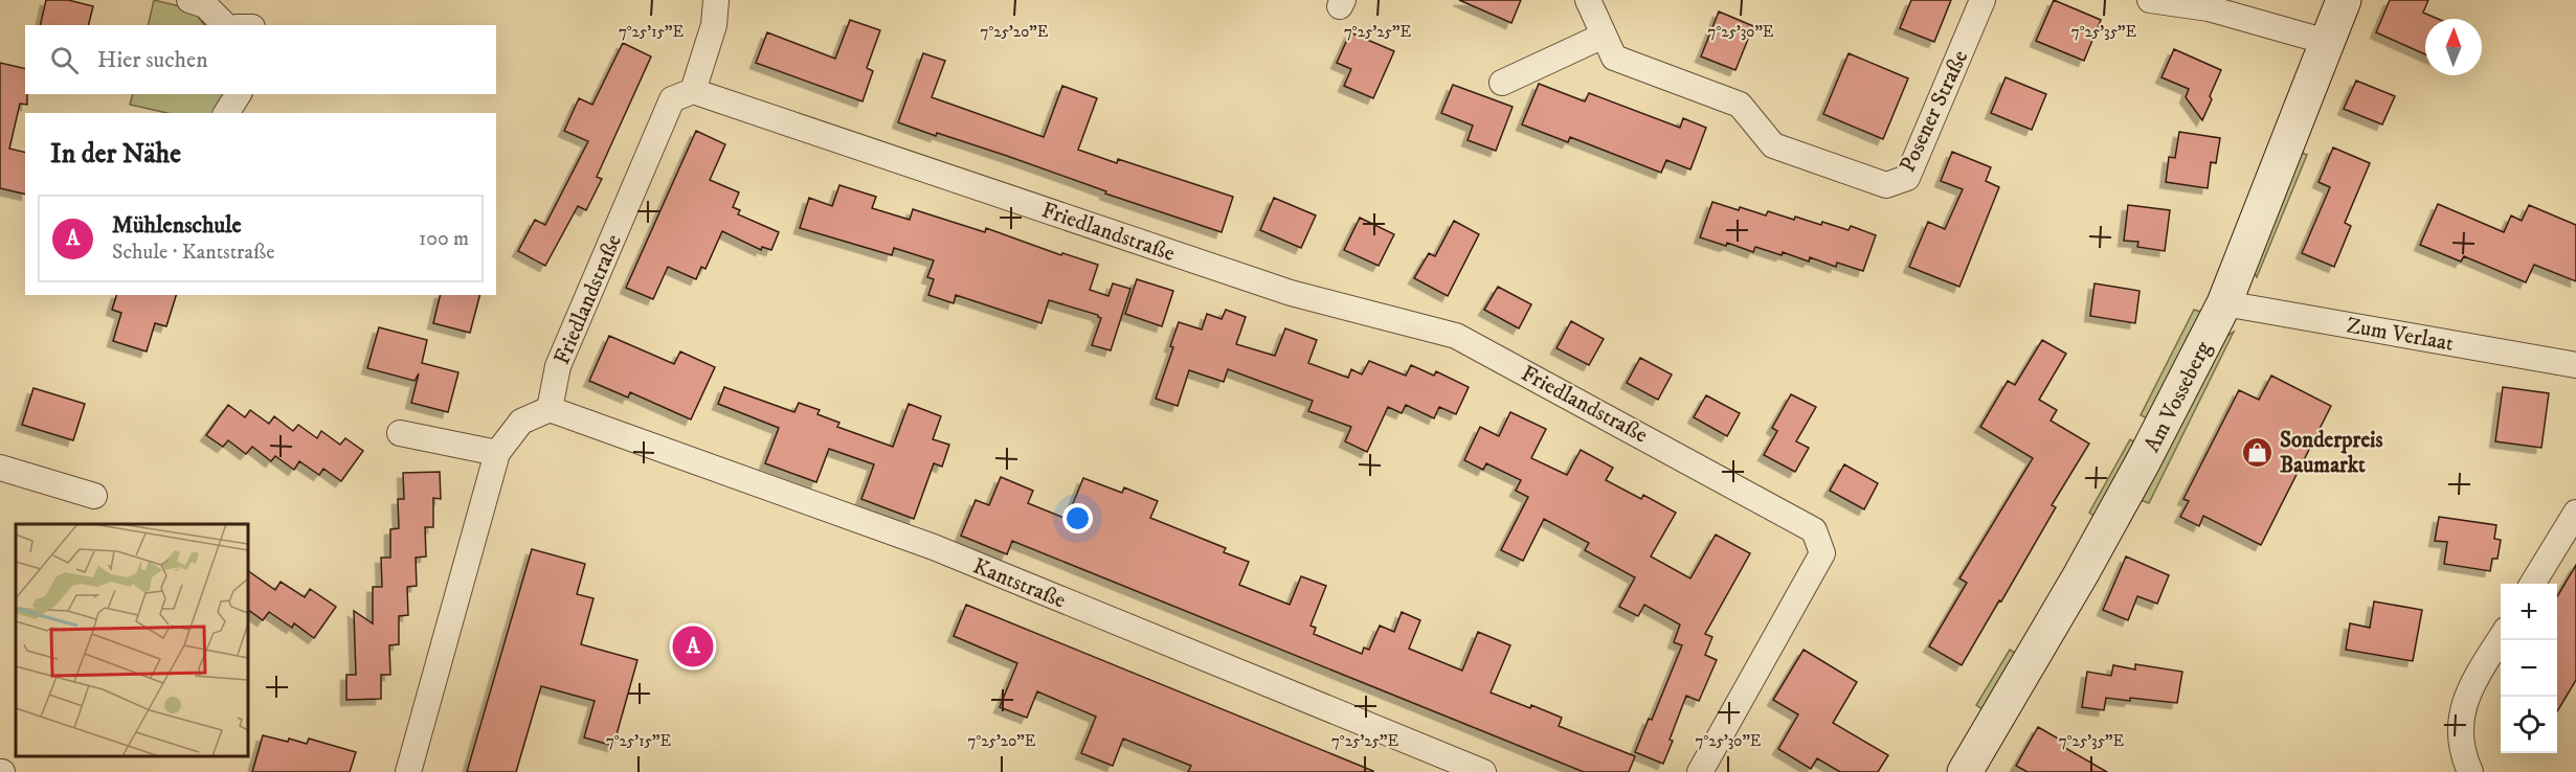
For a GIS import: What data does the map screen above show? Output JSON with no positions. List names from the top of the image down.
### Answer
{
  "streets": {
    "street": [
      "Posener Straße",
      "Friedlandstraße",
      "Zum Verlaat",
      "Am Vosseberg",
      "Kantstraße"
    ]
  },
  "crossings": [
    ["Friedlandstraße", "Kantstraße"],
    ["Zum Verlaat", "Am Vosseberg"]
  ],
  "places": {
    "shop": ["Sonderpreis Baumarkt"]
  },
  "north": "top",
  "page": {
    "search": "Hier suchen",
    "heading": "In der Nähe",
    "list": [
      {
        "mark": "A",
        "name": "Mühlenschule",
        "note": "Schule · Kantstraße",
        "value": "100 m"
      }
    ],
    "map_buttons": ["+", "−"],
    "pins": "A"
  },
  "coordinates": [
    "7°25'15\"E",
    "7°25'20\"E",
    "7°25'25\"E",
    "7°25'30\"E",
    "7°25'35\"E"
  ]
}
